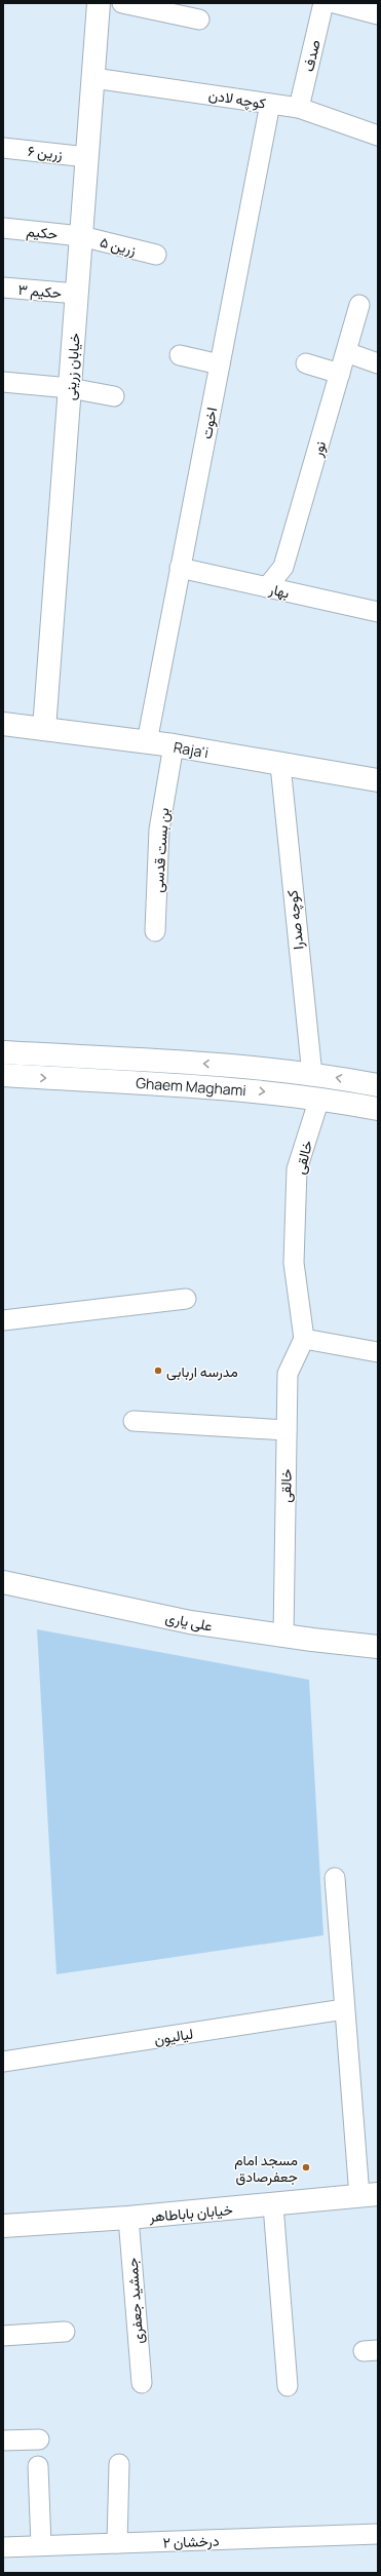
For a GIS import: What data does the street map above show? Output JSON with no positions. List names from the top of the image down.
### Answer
{
  "streets": {
    "main road": [
      "خیابان زرینی",
      "Raja'i",
      "Ghaem Maghami",
      "علی یاری",
      "خیابان باباطاهر"
    ],
    "street": [
      "صدف",
      "کوچه لادن",
      "زرین ۶",
      "حکیم",
      "زرین ۵",
      "حکیم ۳",
      "اخوت",
      "نور",
      "بهار",
      "بن بست قدسی",
      "کوچه صدرا",
      "خالقی",
      "لیالیون",
      "جمشید جعفری",
      "درخشان ۲"
    ]
  },
  "crossings": [
    ["صدف", "کوچه لادن"],
    ["کوچه لادن", "خیابان زرینی"],
    ["کوچه لادن", "اخوت"],
    ["زرین ۶", "خیابان زرینی"],
    ["حکیم", "زرین ۵"],
    ["حکیم", "خیابان زرینی"],
    ["زرین ۵", "خیابان زرینی"],
    ["حکیم ۳", "خیابان زرینی"],
    ["خیابان زرینی", "Raja'i"],
    ["اخوت", "بهار"],
    ["اخوت", "Raja'i"],
    ["نور", "بهار"],
    ["Raja'i", "بن بست قدسی"],
    ["Raja'i", "کوچه صدرا"],
    ["کوچه صدرا", "Ghaem Maghami"],
    ["Ghaem Maghami", "خالقی"],
    ["خالقی", "علی یاری"],
    ["خیابان باباطاهر", "جمشید جعفری"]
  ],
  "places": ["مدرسه اربابی", "مسجد امام جعفرصادق"]
}
